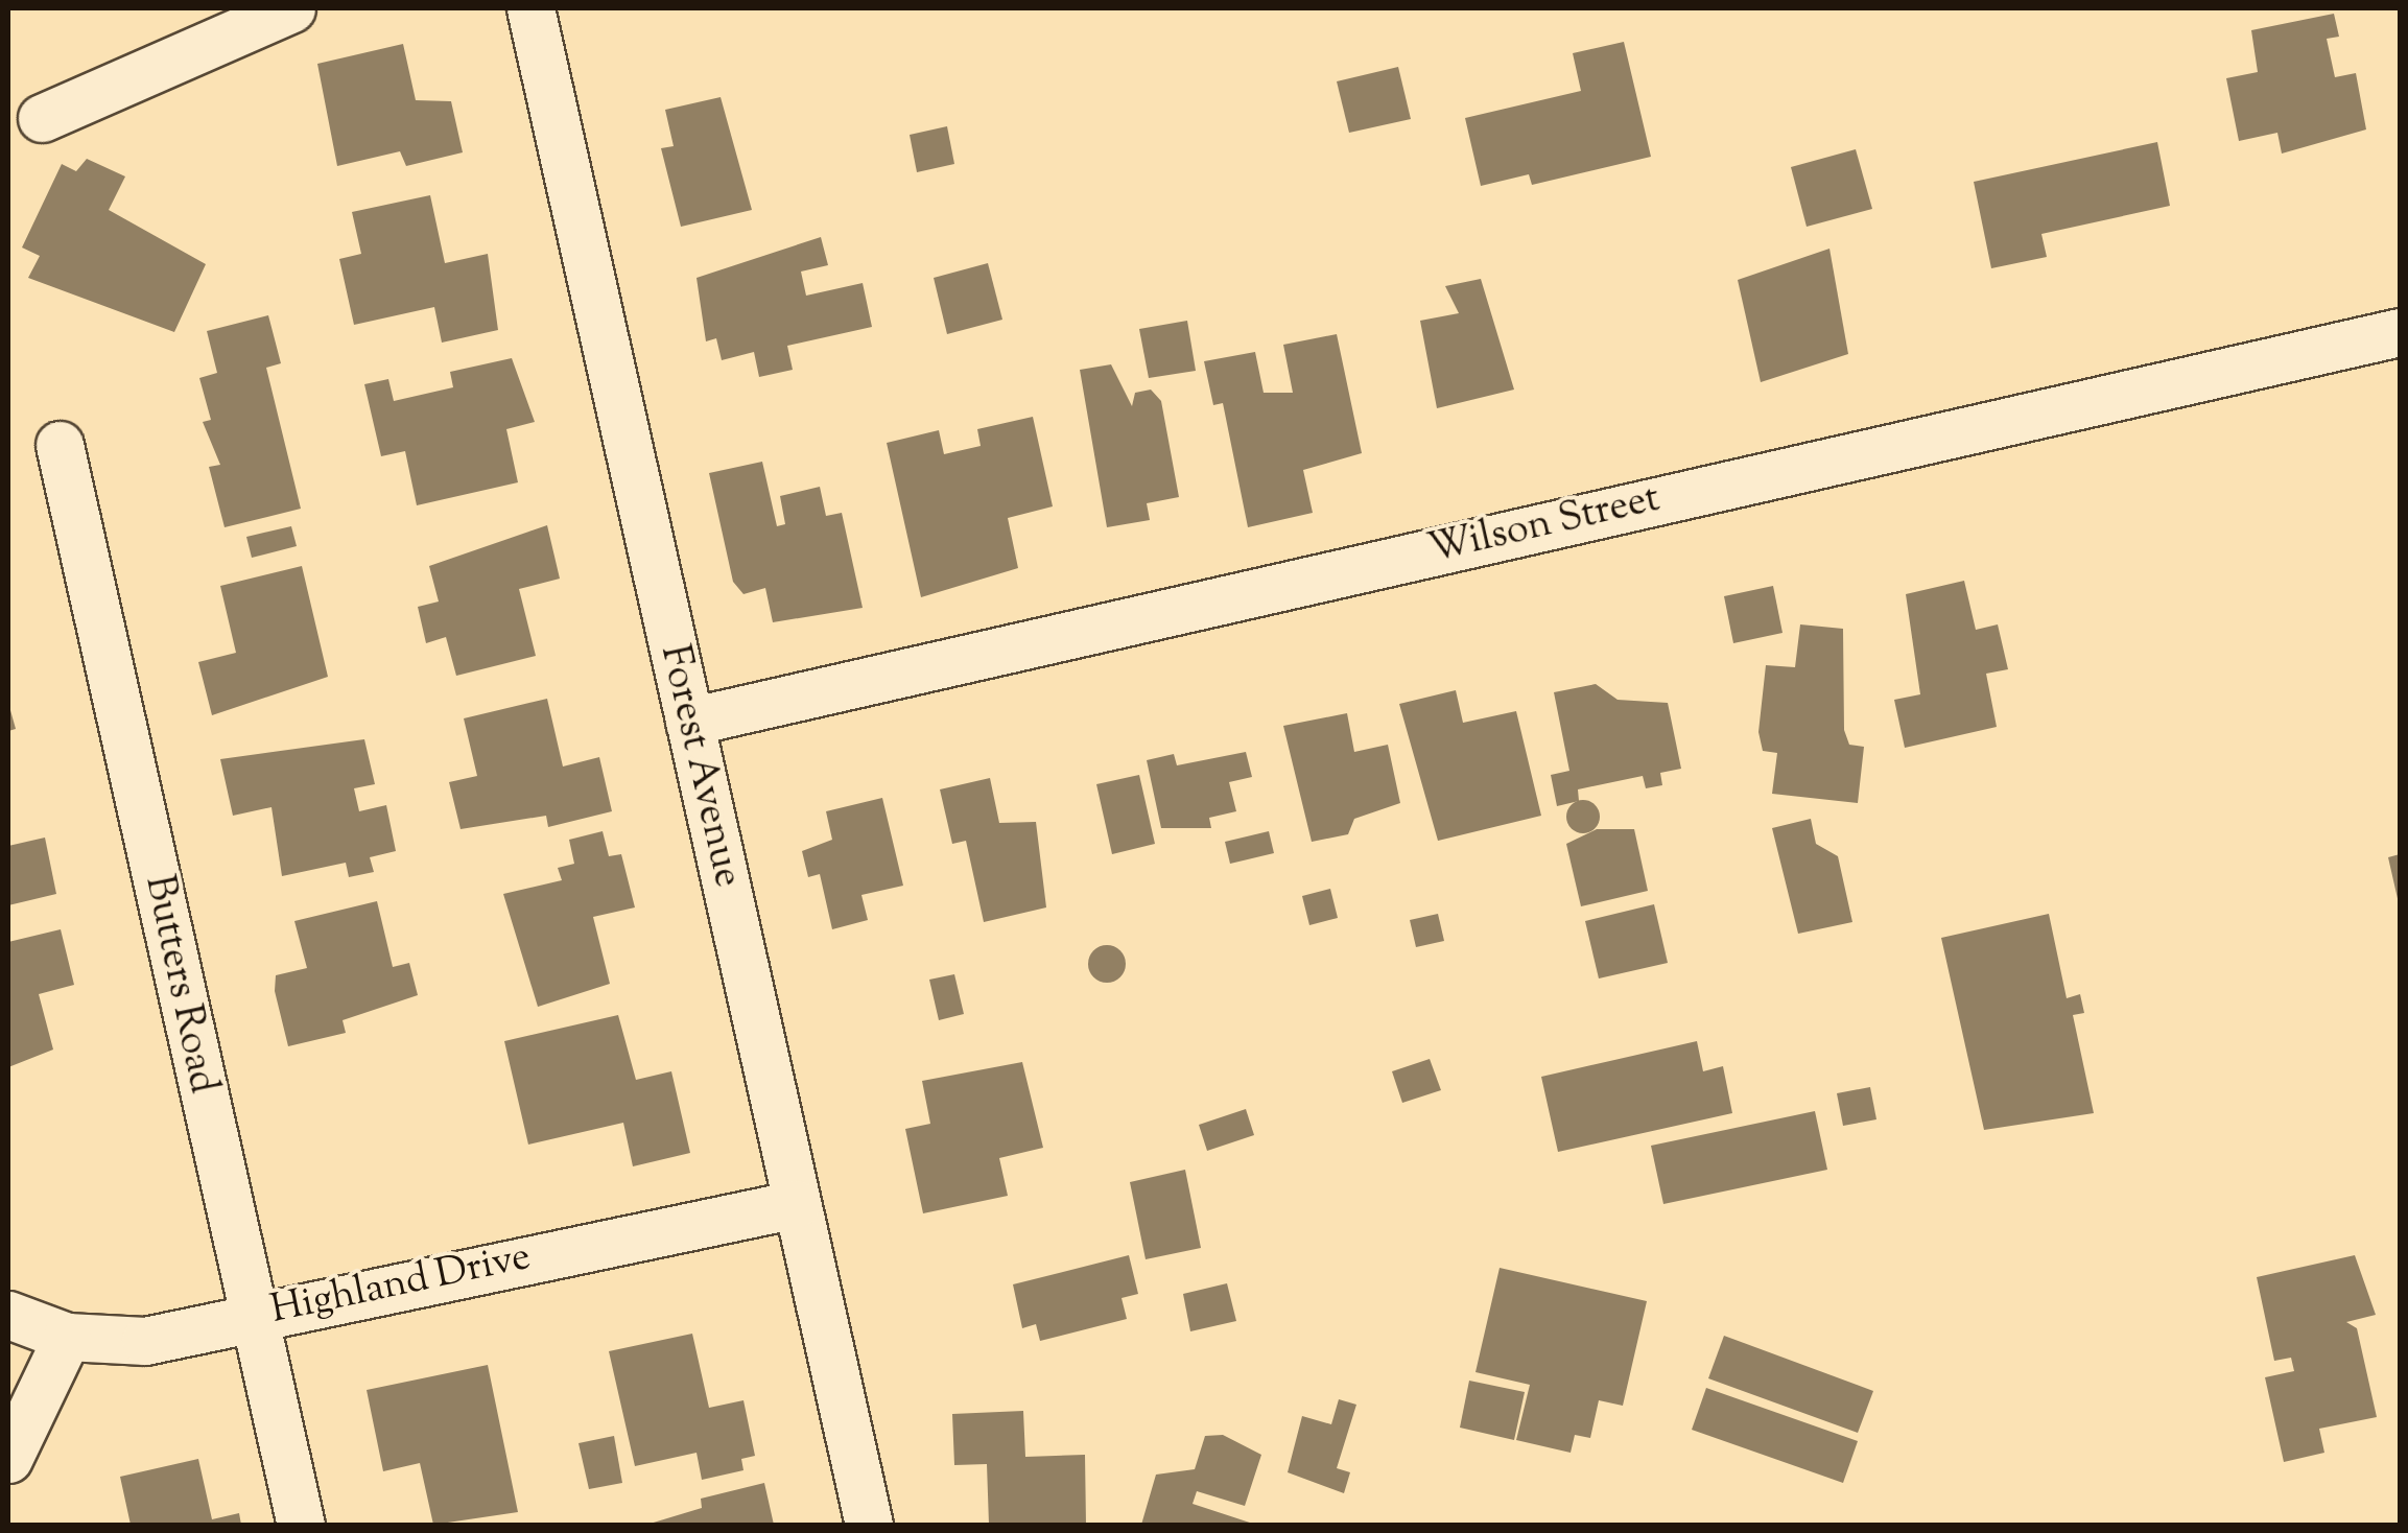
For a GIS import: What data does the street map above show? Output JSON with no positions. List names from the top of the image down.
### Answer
{
  "streets": {
    "street": [
      "Wilson Street",
      "Forest Avenue",
      "Butters Road",
      "Highland Drive"
    ]
  },
  "crossings": [
    ["Wilson Street", "Forest Avenue"],
    ["Forest Avenue", "Highland Drive"],
    ["Butters Road", "Highland Drive"]
  ]
}
